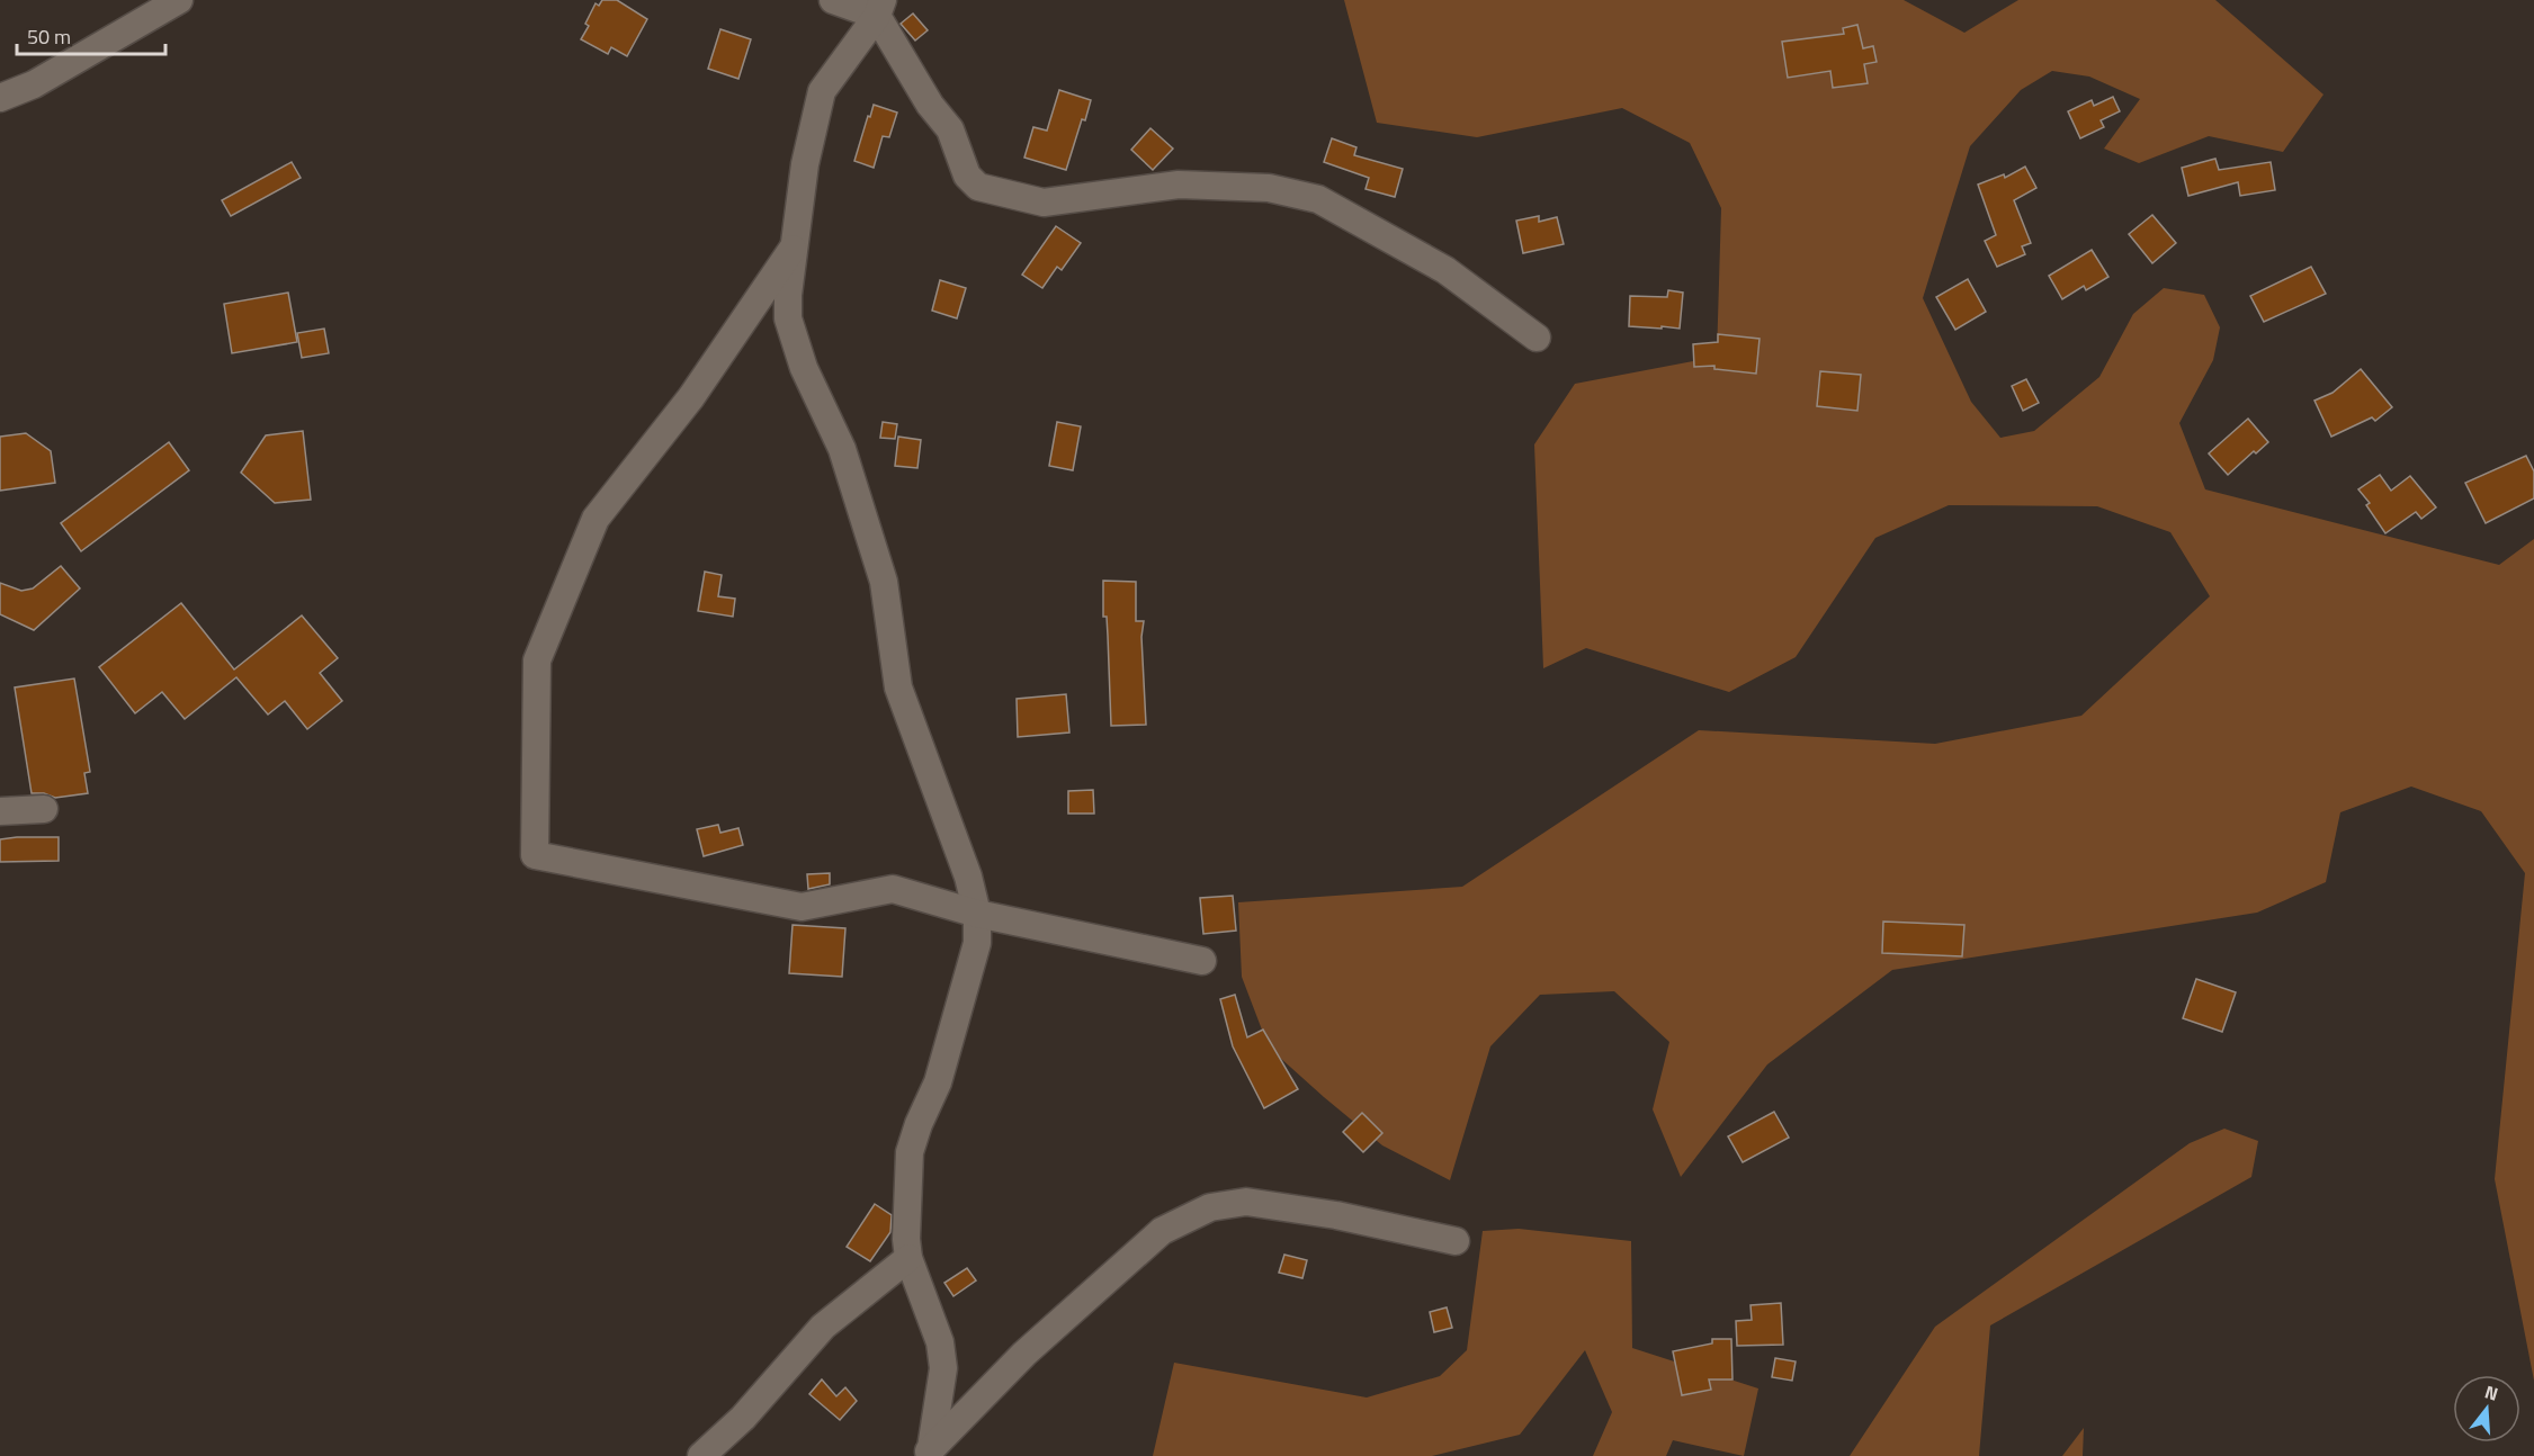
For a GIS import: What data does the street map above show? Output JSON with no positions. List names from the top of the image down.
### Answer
{
  "scale_bar": "50 m",
  "north": "top"
}
